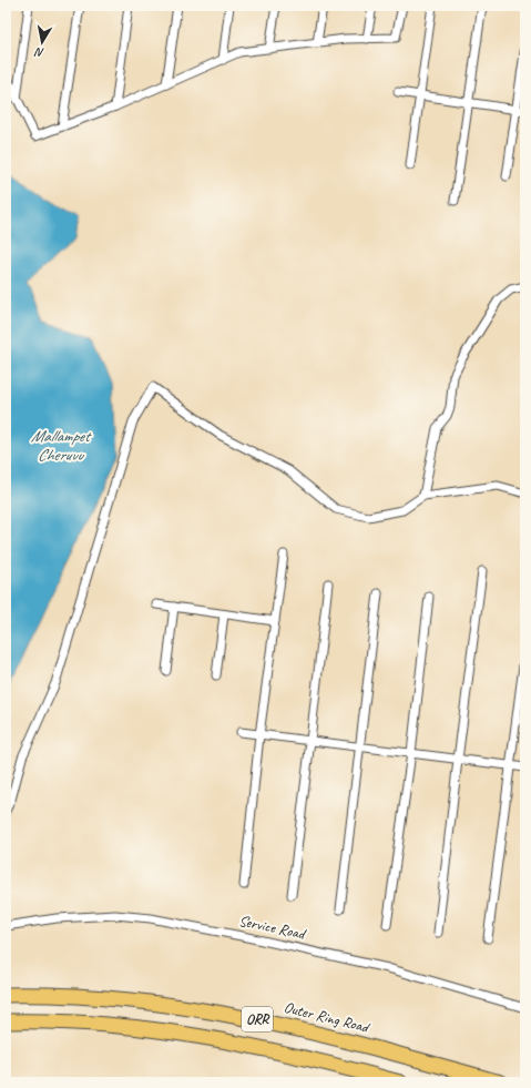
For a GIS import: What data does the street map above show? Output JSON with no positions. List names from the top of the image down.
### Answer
{
  "streets": {
    "highway": ["Outer Ring Road", "ORR"],
    "street": ["Service Road"]
  },
  "water": ["Mallampet Cheruvu"],
  "north": "bottom"
}
